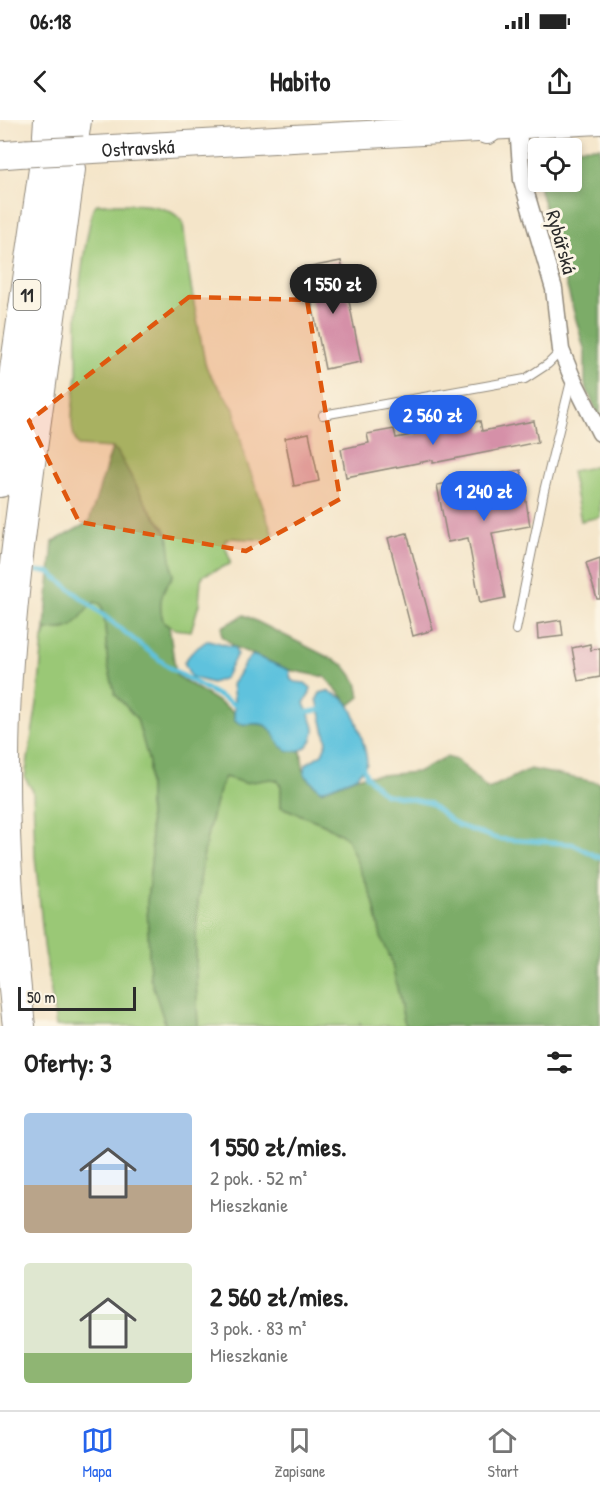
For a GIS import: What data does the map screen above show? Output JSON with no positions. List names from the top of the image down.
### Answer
{
  "streets": {
    "highway": ["11"],
    "main road": ["Ostravská"],
    "street": ["Rybářská"]
  },
  "crossings": [
    ["Ostravská", "Rybářská"],
    ["Ostravská", "11"]
  ],
  "scale_bar": "50 m",
  "page": {
    "status": "06:18",
    "header": "Habito",
    "price": ["1 550 zł", "2 560 zł", "1 240 zł"],
    "scale": "50 m",
    "heading": "Oferty: 3",
    "list": [
      {
        "name": "1 550 zł/mies.",
        "note": "2 pok. · 52 m² · Mieszkanie"
      },
      {
        "name": "2 560 zł/mies.",
        "note": "3 pok. · 83 m² · Mieszkanie"
      }
    ],
    "tabs": ["Mapa", "Zapisane", "Start"]
  }
}
